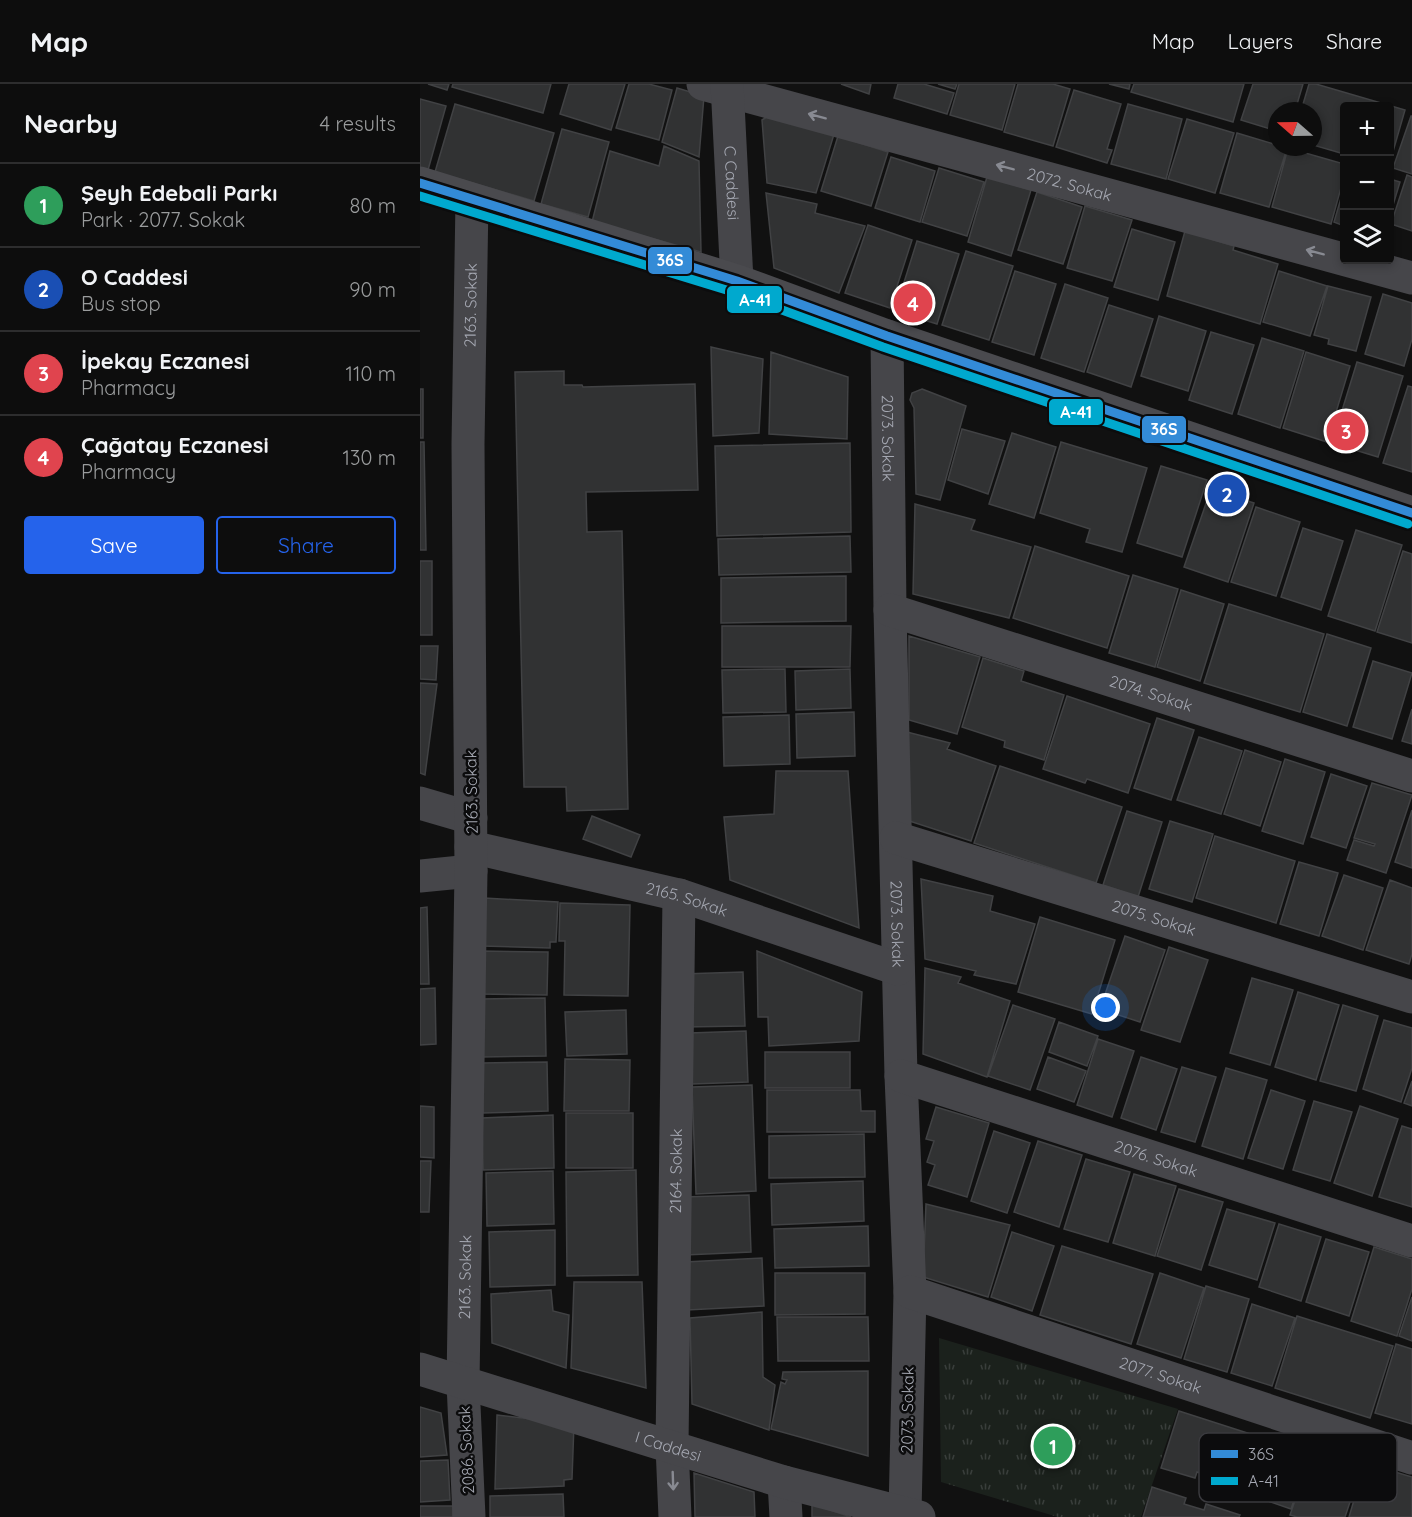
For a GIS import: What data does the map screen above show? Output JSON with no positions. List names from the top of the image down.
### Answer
{
  "streets": {
    "street": [
      "C Caddesi",
      "2072. Sokak",
      "2163. Sokak",
      "2073. Sokak",
      "2074. Sokak",
      "2165. Sokak",
      "2075. Sokak",
      "2076. Sokak",
      "2164. Sokak",
      "2077. Sokak",
      "I Caddesi",
      "2086. Sokak"
    ]
  },
  "crossings": [
    ["C Caddesi", "2072. Sokak"],
    ["2163. Sokak", "2165. Sokak"],
    ["2163. Sokak", "I Caddesi"],
    ["2163. Sokak", "2086. Sokak"],
    ["2073. Sokak", "2074. Sokak"],
    ["2073. Sokak", "2165. Sokak"],
    ["2073. Sokak", "2075. Sokak"],
    ["2073. Sokak", "2076. Sokak"],
    ["2073. Sokak", "2077. Sokak"],
    ["2073. Sokak", "I Caddesi"],
    ["2165. Sokak", "2164. Sokak"],
    ["2164. Sokak", "I Caddesi"],
    ["I Caddesi", "2086. Sokak"]
  ],
  "one_way": ["2072. Sokak"],
  "lines": ["transit line 36S", "transit line A-41"],
  "legend": ["36S", "A-41"],
  "north": "left",
  "page": {
    "header": "Map",
    "nav": ["Map", "Layers", "Share"],
    "heading": ["Nearby", "4 results"],
    "map_buttons": ["+", "−"],
    "list": [
      {
        "mark": "1",
        "name": "Şeyh Edebali Parkı",
        "note": "Park · 2077. Sokak",
        "value": "80 m"
      },
      {
        "mark": "2",
        "name": "O Caddesi",
        "note": "Bus stop",
        "value": "90 m"
      },
      {
        "mark": "3",
        "name": "İpekay Eczanesi",
        "note": "Pharmacy",
        "value": "110 m"
      },
      {
        "mark": "4",
        "name": "Çağatay Eczanesi",
        "note": "Pharmacy",
        "value": "130 m"
      }
    ],
    "pins": [
      "4",
      "3",
      "2",
      "1"
    ],
    "buttons": ["Save", "Share"]
  }
}
